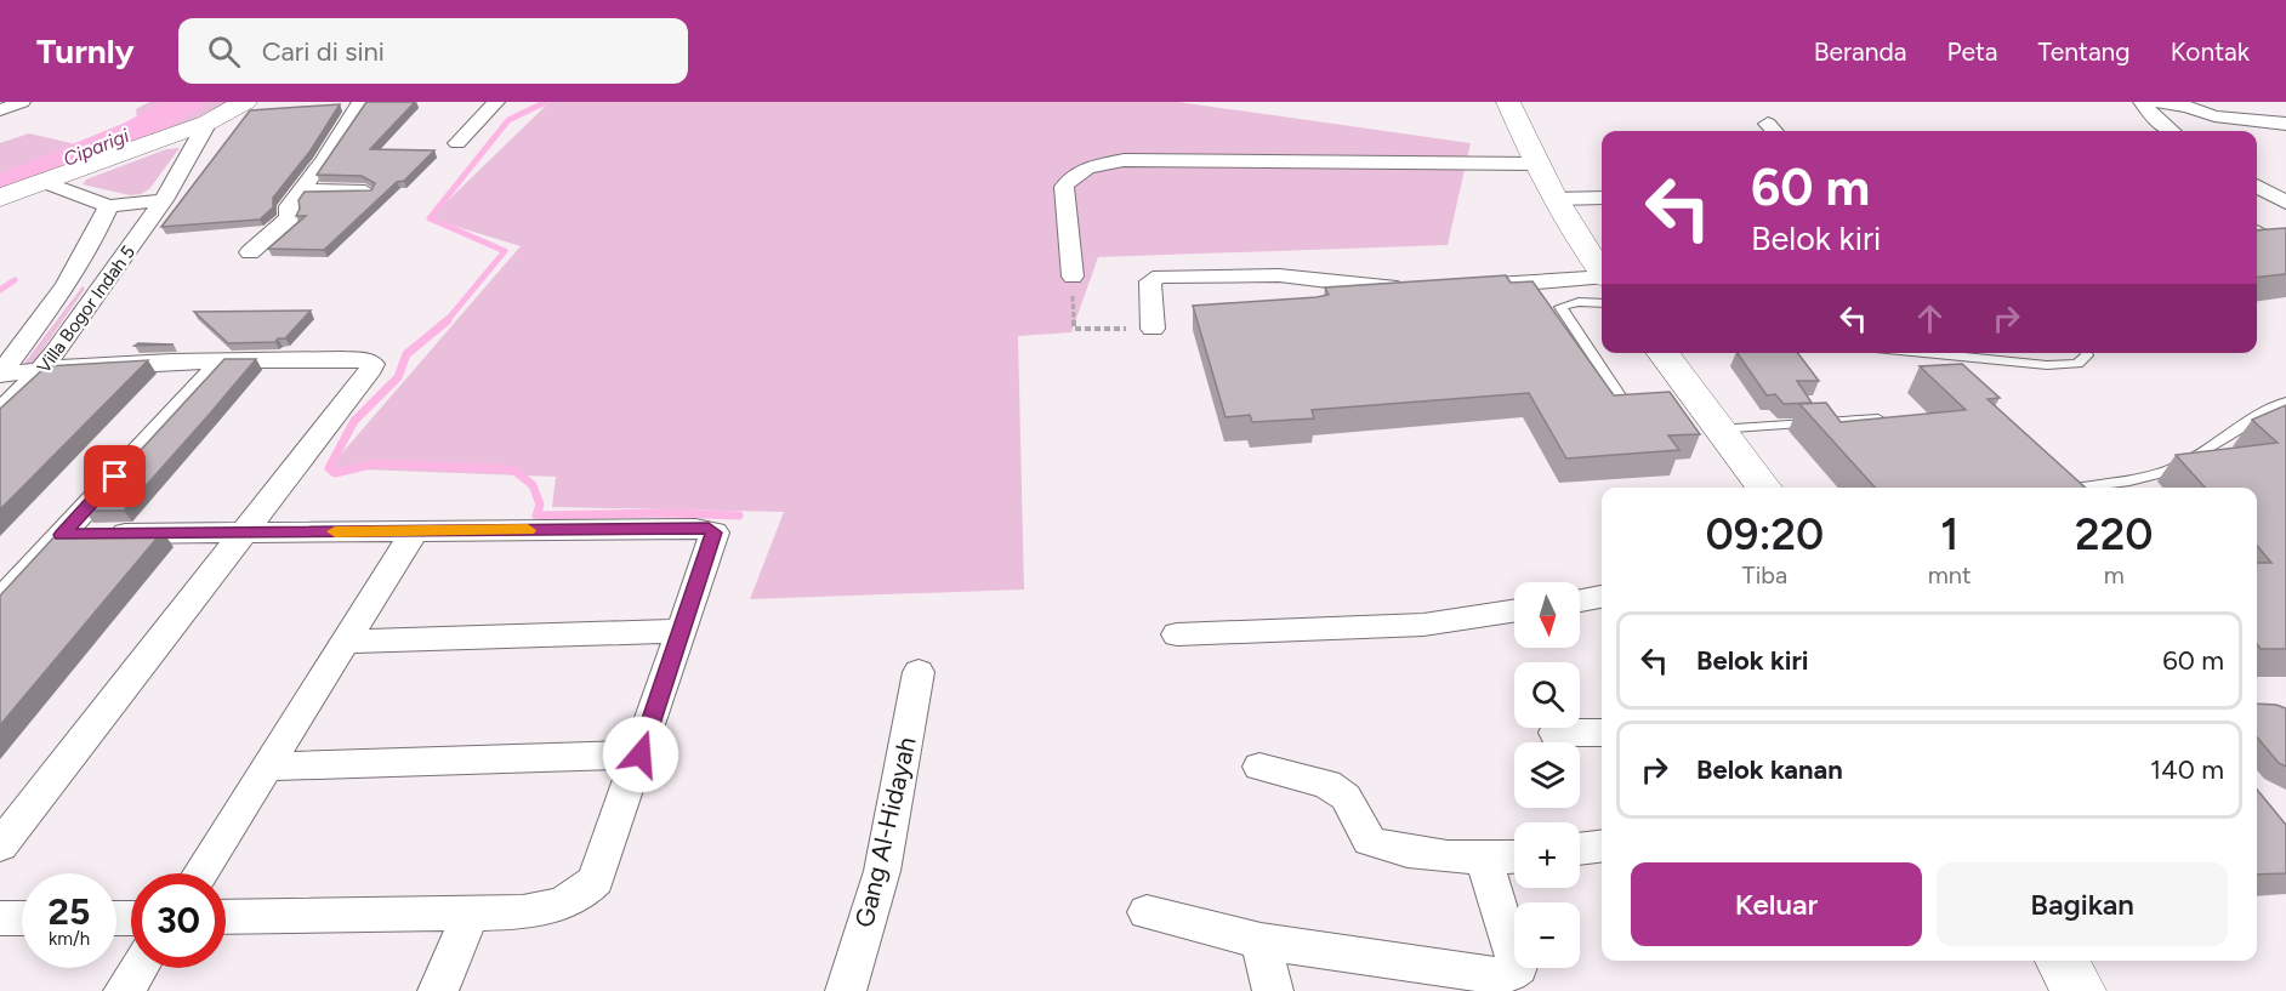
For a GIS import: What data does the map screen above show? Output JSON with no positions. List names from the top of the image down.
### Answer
{
  "streets": {
    "street": ["Villa Bogor Indah 5", "Gang Al-Hidayah"]
  },
  "water": ["Ciparigi"],
  "north": "bottom",
  "page": {
    "header": "Turnly",
    "search": "Cari di sini",
    "nav": [
      "Beranda",
      "Peta",
      "Tentang",
      "Kontak"
    ],
    "turn": ["60 m", "Belok kiri"],
    "eta": [
      "09:20",
      "Tiba",
      "1",
      "mnt",
      "220",
      "m"
    ],
    "map_buttons": ["+", "−"],
    "list": [
      {
        "name": "Belok kiri",
        "value": "60 m"
      },
      {
        "name": "Belok kanan",
        "value": "140 m"
      }
    ],
    "buttons": ["Keluar", "Bagikan"],
    "speed": "25 km/h",
    "limit": "30"
  }
}
